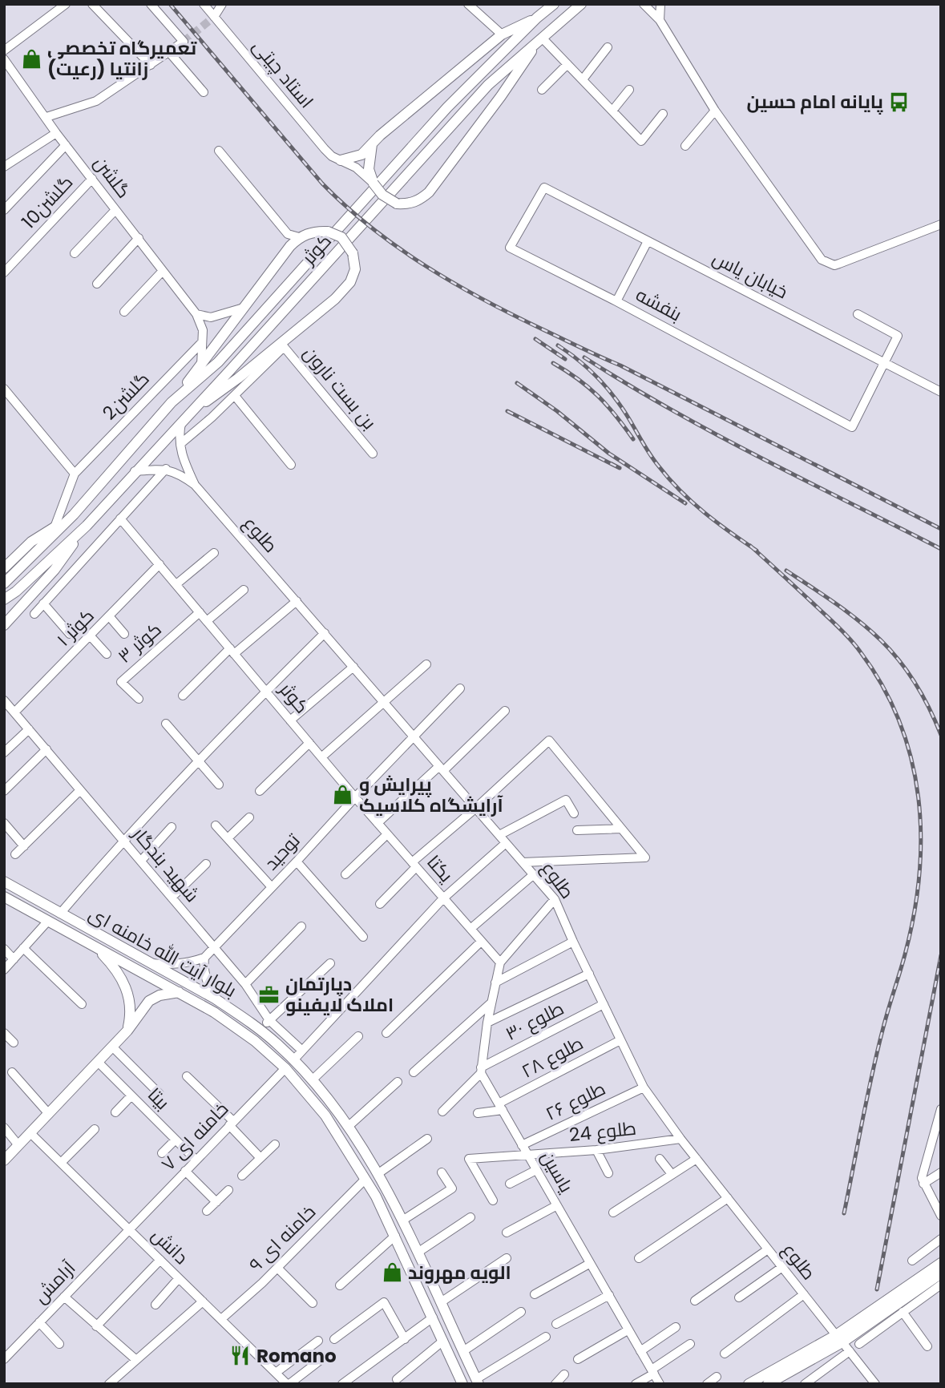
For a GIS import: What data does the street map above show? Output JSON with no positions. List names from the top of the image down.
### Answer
{
  "streets": {
    "main road": ["کوثر", "بلوار آیت الله خامنه ای"],
    "street": [
      "استاد چیتی",
      "گلشن",
      "گلشن10",
      "خیابان یاس",
      "بنفشه",
      "بن بست نارون",
      "گلشن2",
      "طلوع",
      "کوثر ۱",
      "کوثر ۳",
      "توحید",
      "شهید بندگار",
      "یکتا",
      "طلوع ۳۰",
      "طلوع ۲۸",
      "بیتا",
      "طلوع ۲۶",
      "طلوع 24",
      "خامنه ای ۷",
      "یاسین",
      "خامنه ای ۹",
      "دانش",
      "آرامش"
    ]
  },
  "crossings": [
    ["گلشن", "گلشن10"],
    ["کوثر", "کوثر ۱"],
    ["کوثر", "کوثر ۳"],
    ["کوثر", "توحید"],
    ["کوثر", "یکتا"],
    ["خیابان یاس", "بنفشه"],
    ["طلوع", "توحید"],
    ["طلوع", "طلوع ۳۰"],
    ["طلوع", "طلوع ۲۸"],
    ["طلوع", "طلوع ۲۶"],
    ["طلوع", "طلوع 24"],
    ["کوثر ۱", "شهید بندگار"],
    ["توحید", "شهید بندگار"],
    ["توحید", "یکتا"],
    ["بلوار آیت الله خامنه ای", "خامنه ای ۷"],
    ["بلوار آیت الله خامنه ای", "خامنه ای ۹"],
    ["طلوع ۳۰", "یاسین"],
    ["طلوع ۲۸", "یاسین"],
    ["بیتا", "خامنه ای ۷"],
    ["طلوع ۲۶", "یاسین"],
    ["طلوع 24", "یاسین"],
    ["خامنه ای ۷", "دانش"],
    ["خامنه ای ۷", "آرامش"],
    ["خامنه ای ۹", "دانش"],
    ["دانش", "آرامش"]
  ],
  "places": {
    "shop": ["تعمیرگاه تخصصی زانتیا (رعیت)", "پیرایش و آرایشگاه کلاسیک", "الویه مهروند"],
    "bus stop": ["پایانه امام حسین"],
    "office": ["دپارتمان املاک لایفینو"],
    "restaurant": ["Romano"]
  }
}
